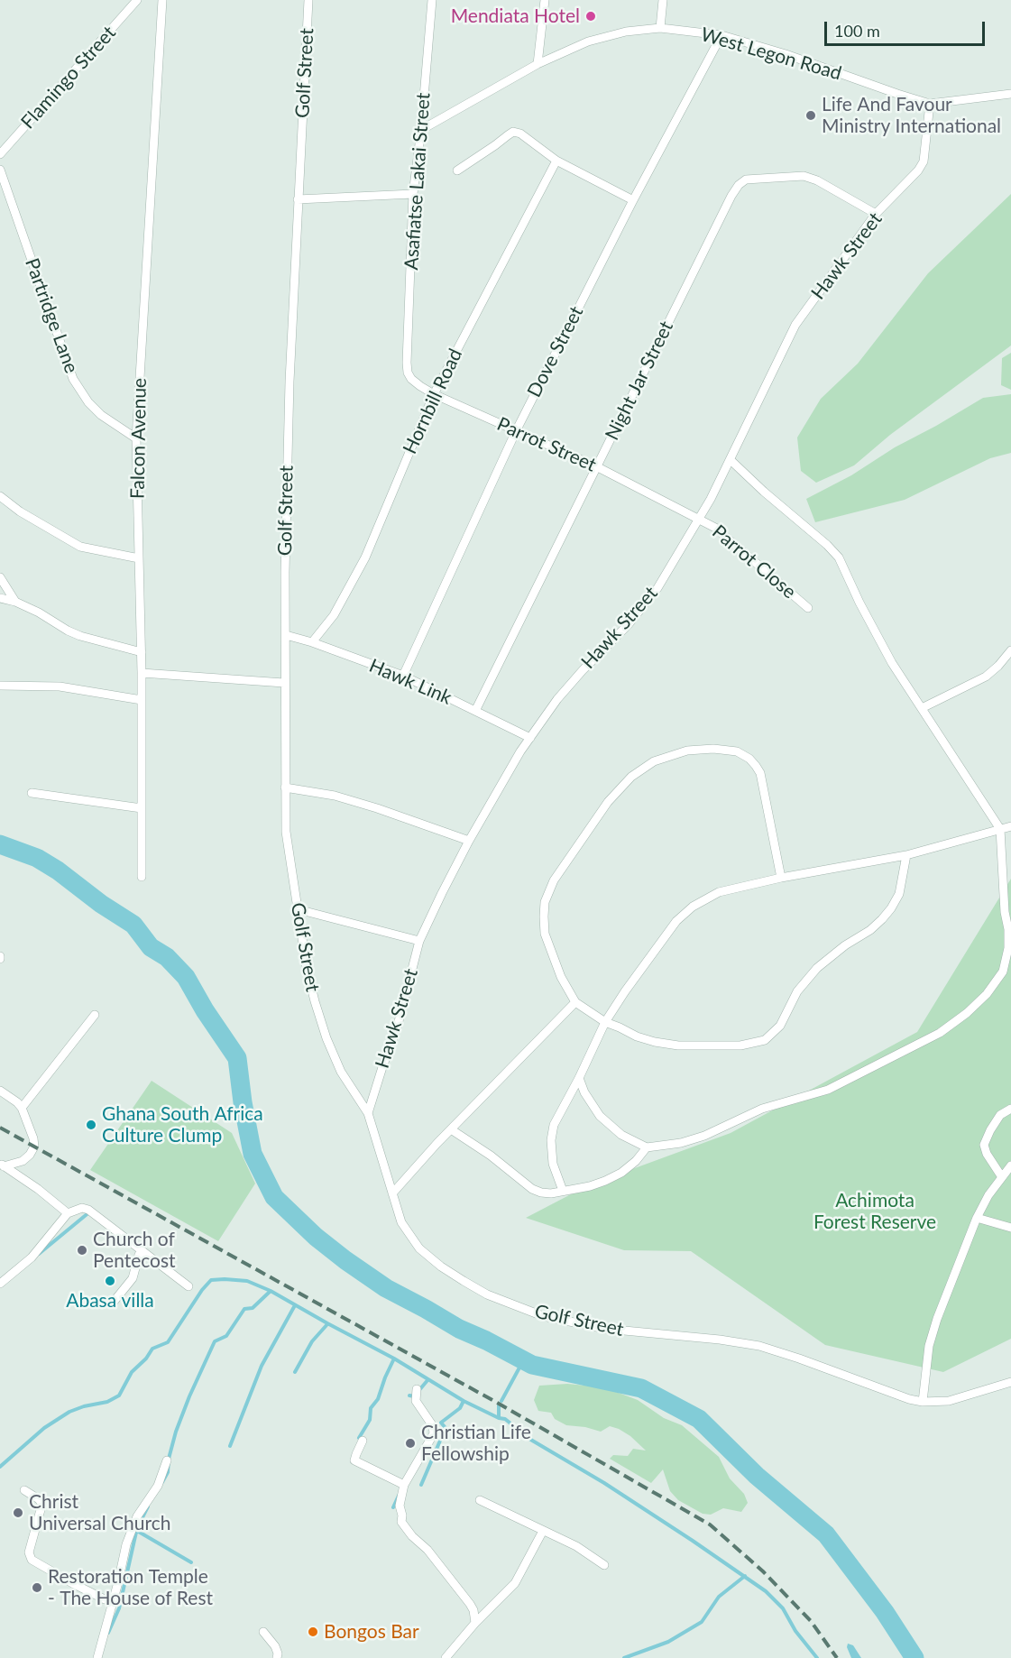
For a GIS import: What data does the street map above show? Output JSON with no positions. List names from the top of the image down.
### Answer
{
  "streets": {
    "street": [
      "West Legon Road",
      "Golf Street",
      "Flamingo Street",
      "Asafiatse Lakai Street",
      "Hawk Street",
      "Partridge Lane",
      "Dove Street",
      "Night Jar Street",
      "Hornbill Road",
      "Falcon Avenue",
      "Parrot Street",
      "Parrot Close",
      "Hawk Link"
    ]
  },
  "crossings": [
    ["West Legon Road", "Asafiatse Lakai Street"],
    ["West Legon Road", "Hawk Street"],
    ["West Legon Road", "Dove Street"],
    ["Golf Street", "Hawk Street"],
    ["Golf Street", "Hawk Link"],
    ["Asafiatse Lakai Street", "Parrot Street"],
    ["Hawk Street", "Night Jar Street"],
    ["Hawk Street", "Parrot Street"],
    ["Hawk Street", "Parrot Close"],
    ["Hawk Street", "Hawk Link"],
    ["Partridge Lane", "Falcon Avenue"],
    ["Dove Street", "Parrot Street"],
    ["Dove Street", "Hawk Link"],
    ["Night Jar Street", "Parrot Street"],
    ["Night Jar Street", "Hawk Link"],
    ["Hornbill Road", "Parrot Street"],
    ["Hornbill Road", "Hawk Link"],
    ["Parrot Street", "Parrot Close"]
  ],
  "parks": ["Achimota Forest Reserve"],
  "places": [
    "Mendiata Hotel",
    "Life And Favour Ministry International",
    "Ghana South Africa Culture Clump",
    "Church of Pentecost",
    "Abasa villa",
    "Christian Life Fellowship",
    "Christ Universal Church",
    "Restoration Temple - The House of Rest",
    "Bongos Bar"
  ],
  "scale_bar": "100 m"
}
